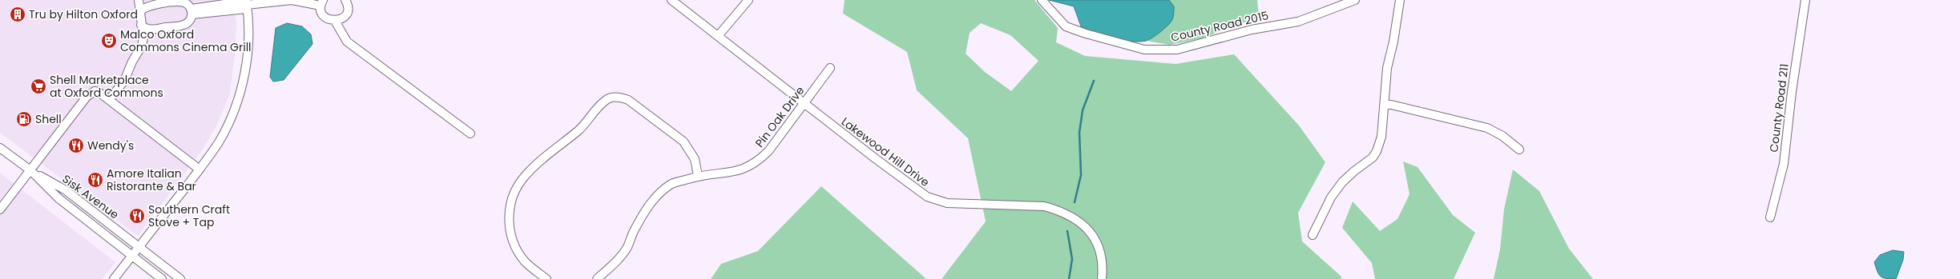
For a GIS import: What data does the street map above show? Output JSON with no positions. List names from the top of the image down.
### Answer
{
  "streets": {
    "street": [
      "County Road 2015",
      "County Road 211",
      "Pin Oak Drive",
      "Lakewood Hill Drive",
      "Sisk Avenue"
    ]
  },
  "crossings": [
    ["Pin Oak Drive", "Lakewood Hill Drive"]
  ],
  "places": {
    "building": ["Tru by Hilton Oxford"],
    "theatre": ["Malco Oxford Commons Cinema Grill"],
    "supermarket": ["Shell Marketplace at Oxford Commons"],
    "fuel station": ["Shell"],
    "restaurant": ["Wendy's", "Amore Italian Ristorante & Bar", "Southern Craft Stove + Tap"]
  }
}
